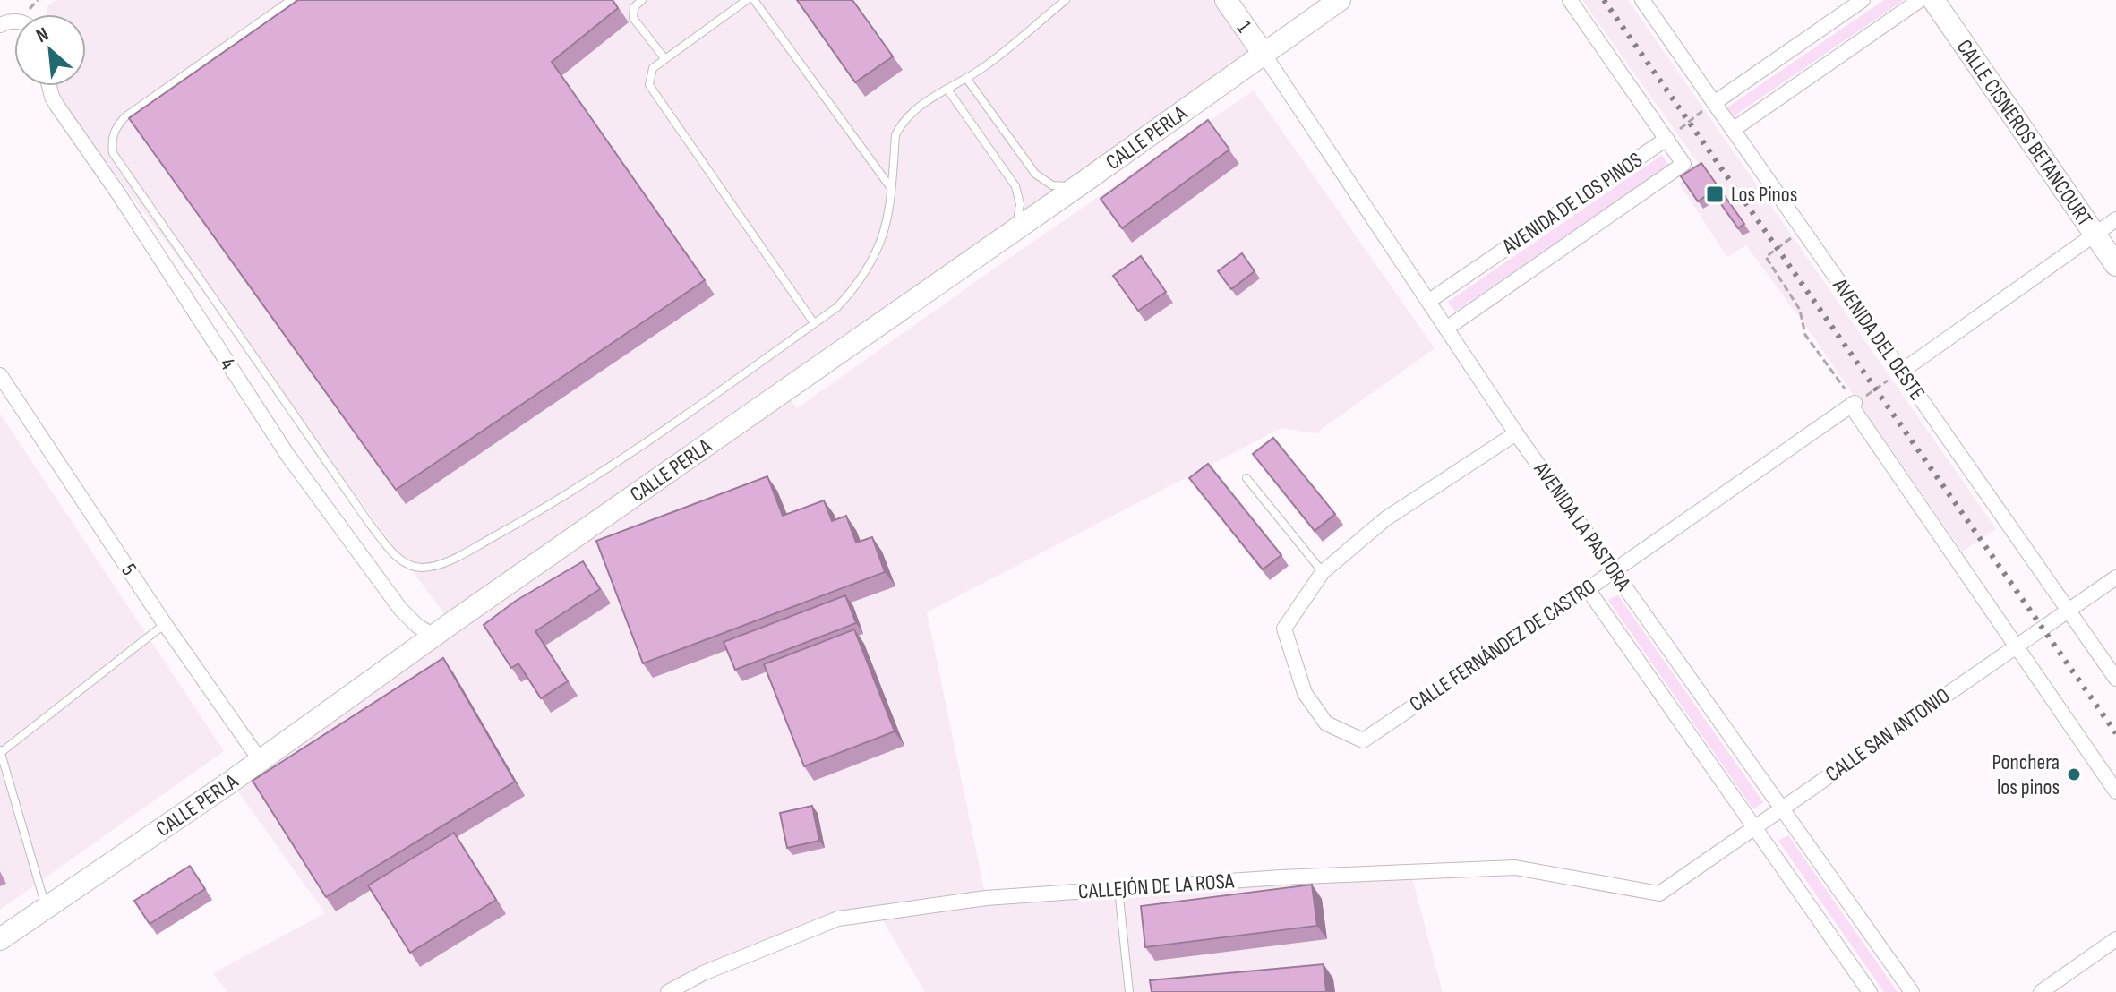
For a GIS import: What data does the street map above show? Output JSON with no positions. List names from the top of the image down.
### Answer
{
  "streets": {
    "main road": ["1", "CALLE CISNEROS BETANCOURT", "CALLE PERLA"],
    "street": [
      "AVENIDA DE LOS PINOS",
      "AVENIDA DEL OESTE",
      "4",
      "AVENIDA LA PASTORA",
      "5",
      "CALLE FERNÁNDEZ DE CASTRO",
      "CALLE SAN ANTONIO",
      "CALLEJÓN DE LA ROSA"
    ]
  },
  "crossings": [
    ["1", "CALLE PERLA"],
    ["1", "AVENIDA LA PASTORA"],
    ["CALLE PERLA", "4"],
    ["CALLE PERLA", "AVENIDA LA PASTORA"],
    ["CALLE PERLA", "5"],
    ["AVENIDA DE LOS PINOS", "AVENIDA LA PASTORA"],
    ["AVENIDA DEL OESTE", "CALLE SAN ANTONIO"],
    ["AVENIDA LA PASTORA", "CALLE FERNÁNDEZ DE CASTRO"],
    ["AVENIDA LA PASTORA", "CALLE SAN ANTONIO"],
    ["CALLE SAN ANTONIO", "CALLEJÓN DE LA ROSA"]
  ],
  "places": {
    "transit": ["Los Pinos"],
    "other": ["Ponchera los pinos"]
  },
  "north": "top left"
}
